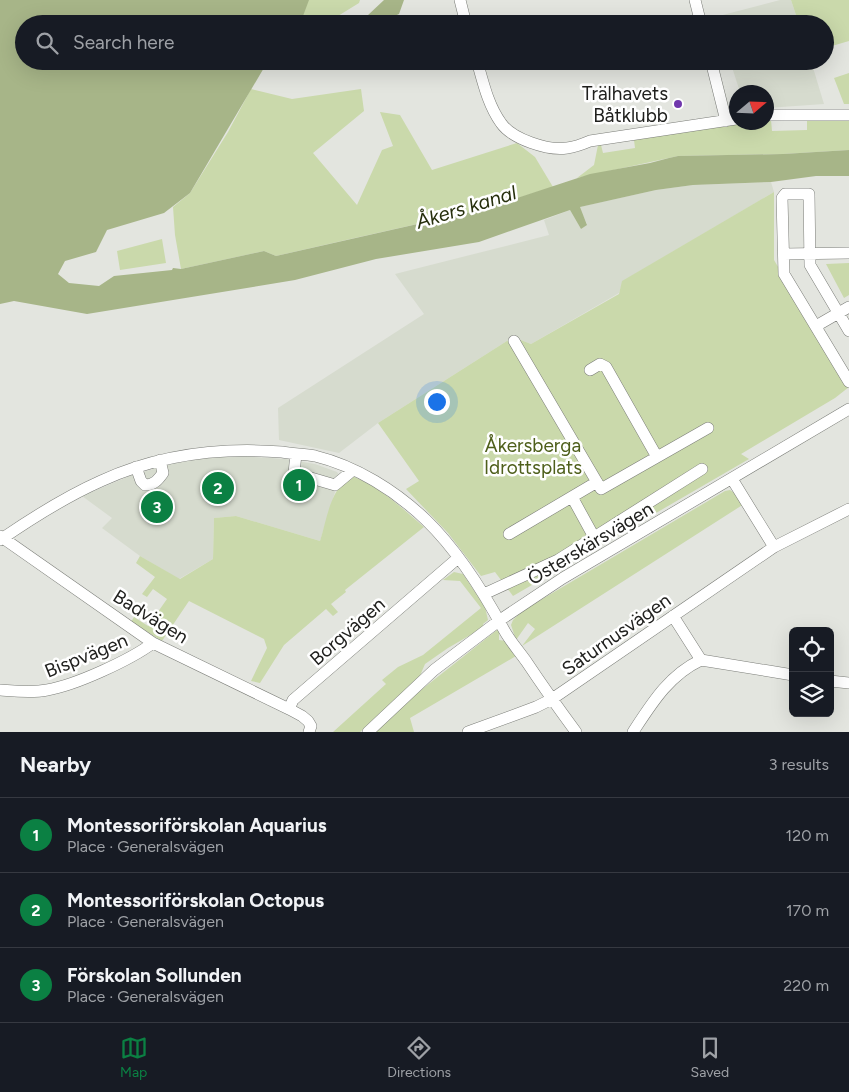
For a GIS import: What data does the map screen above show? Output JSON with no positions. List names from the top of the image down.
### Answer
{
  "streets": {
    "street": [
      "Österskärsvägen",
      "Badvägen",
      "Borgvägen",
      "Saturnusvägen",
      "Bispvägen"
    ]
  },
  "crossings": [
    ["Badvägen", "Borgvägen"],
    ["Badvägen", "Bispvägen"]
  ],
  "water": ["Åkers kanal"],
  "parks": ["Åkersberga Idrottsplats"],
  "places": ["Trälhavets Båtklubb"],
  "north": "right",
  "page": {
    "search": "Search here",
    "pins": ["1", "2", "3"],
    "heading": ["Nearby", "3 results"],
    "list": [
      {
        "mark": "1",
        "name": "Montessoriförskolan Aquarius",
        "note": "Place · Generalsvägen",
        "value": "120 m"
      },
      {
        "mark": "2",
        "name": "Montessoriförskolan Octopus",
        "note": "Place · Generalsvägen",
        "value": "170 m"
      },
      {
        "mark": "3",
        "name": "Förskolan Sollunden",
        "note": "Place · Generalsvägen",
        "value": "220 m"
      }
    ],
    "nav": ["Map", "Directions", "Saved"]
  }
}
